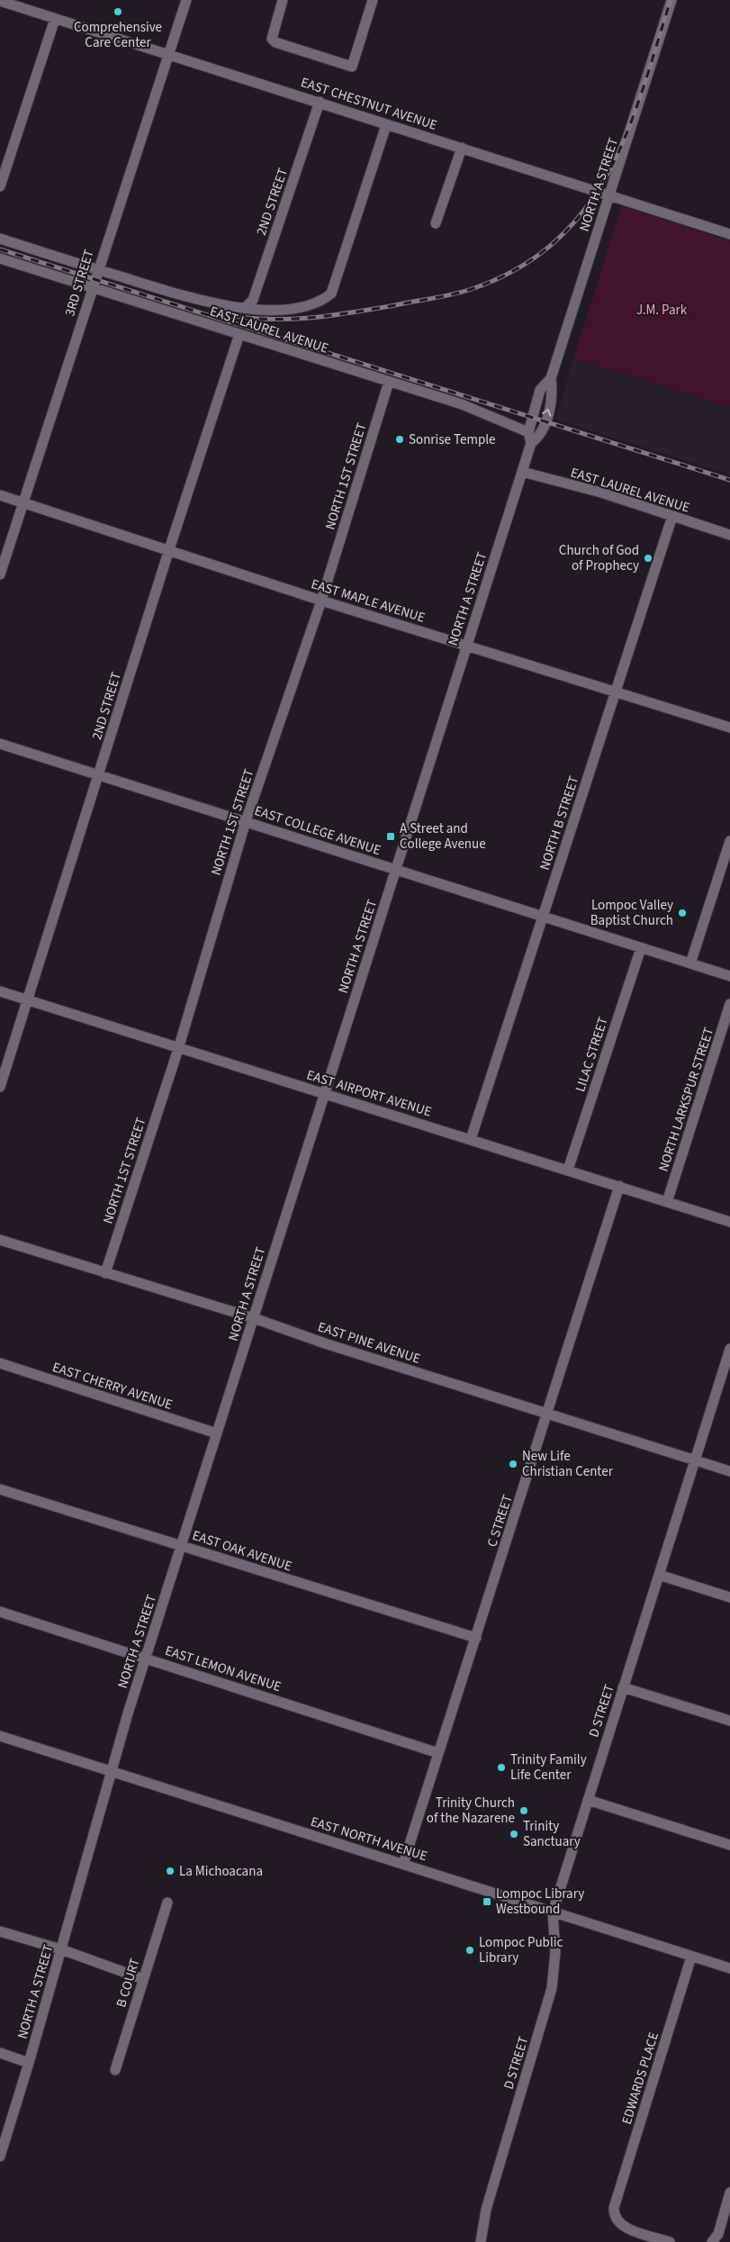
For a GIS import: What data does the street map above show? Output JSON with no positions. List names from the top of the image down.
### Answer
{
  "streets": {
    "street": [
      "EAST CHESTNUT AVENUE",
      "NORTH A STREET",
      "2ND STREET",
      "3RD STREET",
      "EAST LAUREL AVENUE",
      "NORTH 1ST STREET",
      "EAST MAPLE AVENUE",
      "NORTH B STREET",
      "EAST COLLEGE AVENUE",
      "LILAC STREET",
      "EAST AIRPORT AVENUE",
      "NORTH LARKSPUR STREET",
      "EAST PINE AVENUE",
      "EAST CHERRY AVENUE",
      "C STREET",
      "EAST OAK AVENUE",
      "EAST LEMON AVENUE",
      "D STREET",
      "EAST NORTH AVENUE",
      "B COURT",
      "EDWARDS PLACE"
    ]
  },
  "crossings": [
    ["EAST CHESTNUT AVENUE", "NORTH A STREET"],
    ["EAST CHESTNUT AVENUE", "2ND STREET"],
    ["EAST CHESTNUT AVENUE", "3RD STREET"],
    ["EAST CHESTNUT AVENUE", "EAST LAUREL AVENUE"],
    ["NORTH A STREET", "EAST LAUREL AVENUE"],
    ["NORTH A STREET", "EAST MAPLE AVENUE"],
    ["NORTH A STREET", "EAST COLLEGE AVENUE"],
    ["NORTH A STREET", "EAST AIRPORT AVENUE"],
    ["NORTH A STREET", "EAST PINE AVENUE"],
    ["NORTH A STREET", "EAST CHERRY AVENUE"],
    ["NORTH A STREET", "EAST OAK AVENUE"],
    ["NORTH A STREET", "EAST LEMON AVENUE"],
    ["NORTH A STREET", "EAST NORTH AVENUE"],
    ["2ND STREET", "EAST LAUREL AVENUE"],
    ["2ND STREET", "EAST MAPLE AVENUE"],
    ["2ND STREET", "EAST COLLEGE AVENUE"],
    ["2ND STREET", "EAST AIRPORT AVENUE"],
    ["3RD STREET", "EAST LAUREL AVENUE"],
    ["3RD STREET", "EAST MAPLE AVENUE"],
    ["EAST LAUREL AVENUE", "NORTH 1ST STREET"],
    ["EAST LAUREL AVENUE", "NORTH B STREET"],
    ["NORTH 1ST STREET", "EAST MAPLE AVENUE"],
    ["NORTH 1ST STREET", "EAST COLLEGE AVENUE"],
    ["NORTH 1ST STREET", "EAST AIRPORT AVENUE"],
    ["NORTH 1ST STREET", "EAST PINE AVENUE"],
    ["EAST MAPLE AVENUE", "NORTH B STREET"],
    ["NORTH B STREET", "EAST COLLEGE AVENUE"],
    ["NORTH B STREET", "EAST AIRPORT AVENUE"],
    ["EAST COLLEGE AVENUE", "LILAC STREET"],
    ["LILAC STREET", "EAST AIRPORT AVENUE"],
    ["EAST AIRPORT AVENUE", "NORTH LARKSPUR STREET"],
    ["EAST AIRPORT AVENUE", "C STREET"],
    ["EAST PINE AVENUE", "C STREET"],
    ["EAST PINE AVENUE", "D STREET"],
    ["C STREET", "EAST OAK AVENUE"],
    ["C STREET", "EAST LEMON AVENUE"],
    ["C STREET", "EAST NORTH AVENUE"],
    ["D STREET", "EAST NORTH AVENUE"],
    ["EAST NORTH AVENUE", "EDWARDS PLACE"]
  ],
  "parks": ["J.M. Park"],
  "places": {
    "other": [
      "Comprehensive Care Center",
      "Sonrise Temple",
      "Church of God of Prophecy",
      "Lompoc Valley Baptist Church",
      "New Life Christian Center",
      "Trinity Family Life Center",
      "Trinity Church of the Nazarene",
      "Trinity Sanctuary",
      "La Michoacana",
      "Lompoc Public Library"
    ],
    "transit": ["A Street and College Avenue", "Lompoc Library Westbound"]
  }
}
